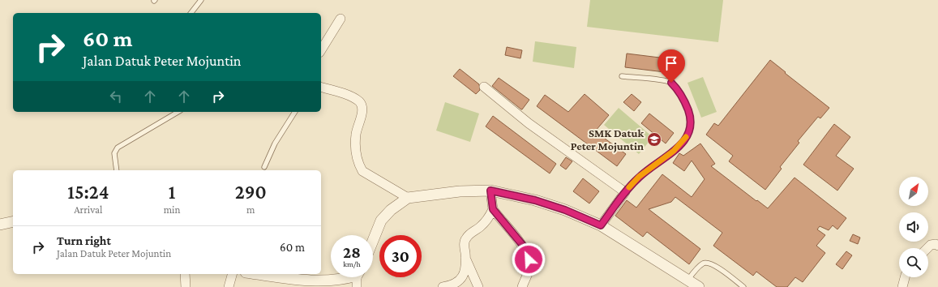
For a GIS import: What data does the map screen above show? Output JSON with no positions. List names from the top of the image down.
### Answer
{
  "places": {
    "school or university": ["SMK Datuk Peter Mojuntin"]
  },
  "north": "top right",
  "page": {
    "turn": ["60 m", "Jalan Datuk Peter Mojuntin"],
    "eta": [
      "15:24",
      "Arrival",
      "1",
      "min",
      "290",
      "m"
    ],
    "list": [
      {
        "name": "Turn right",
        "note": "Jalan Datuk Peter Mojuntin",
        "value": "60 m"
      }
    ],
    "speed": "28 km/h",
    "limit": "30"
  }
}
